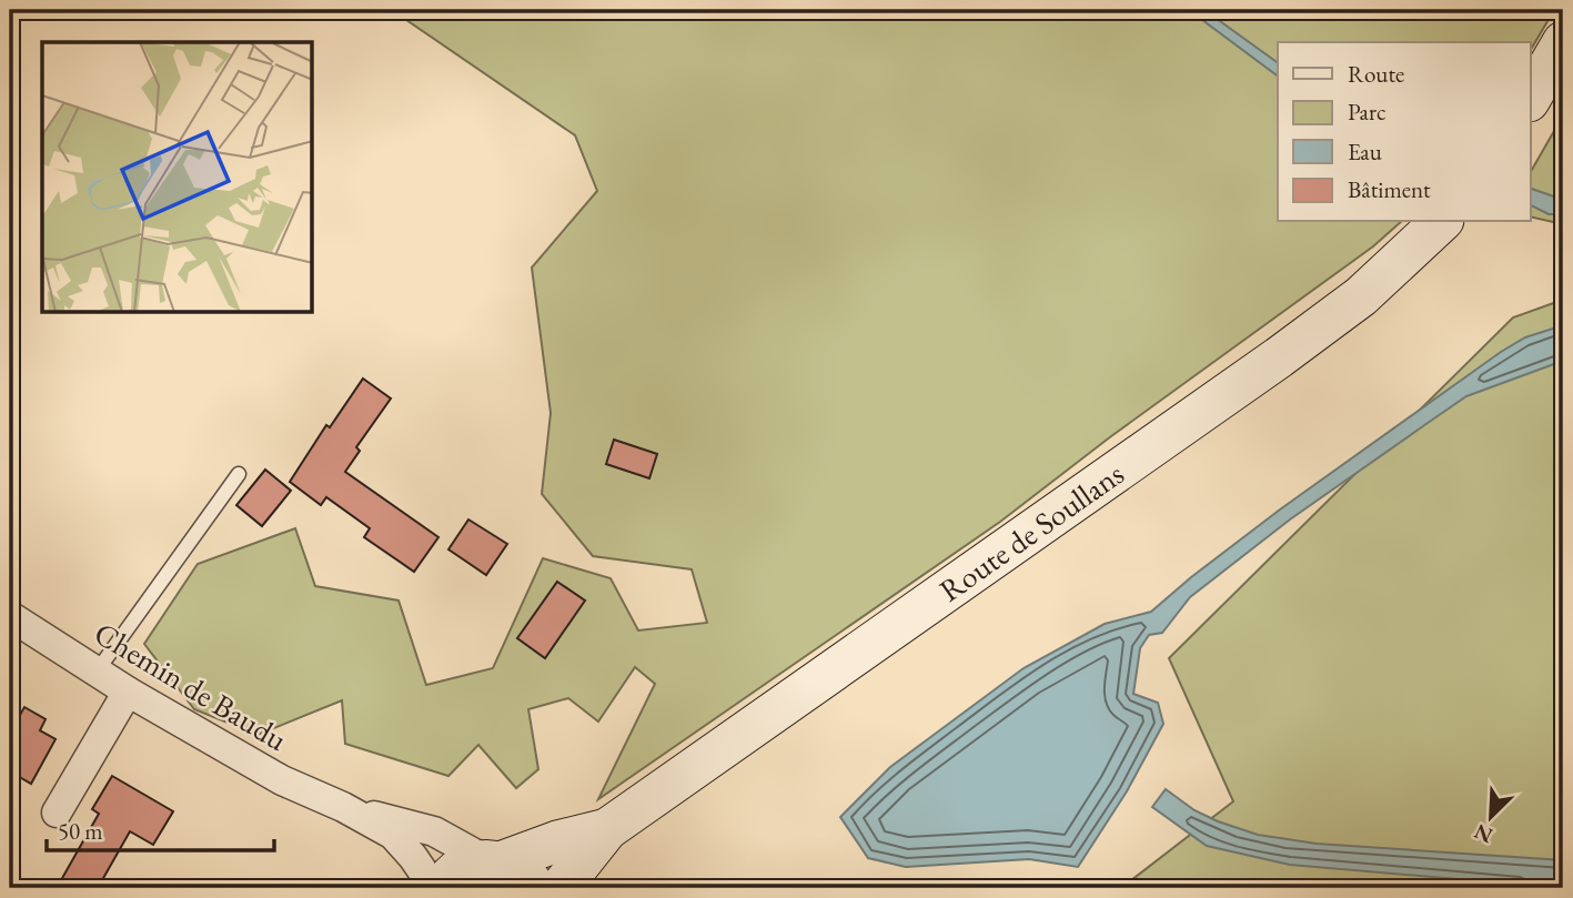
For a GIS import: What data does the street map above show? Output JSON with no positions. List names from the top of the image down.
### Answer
{
  "streets": {
    "main road": ["Route de Soullans"],
    "street": ["Chemin de Baudu"]
  },
  "crossings": [
    ["Route de Soullans", "Chemin de Baudu"]
  ],
  "legend": [
    "Route",
    "Parc",
    "Eau",
    "Bâtiment"
  ],
  "scale_bar": "50 m",
  "north": "bottom left"
}
